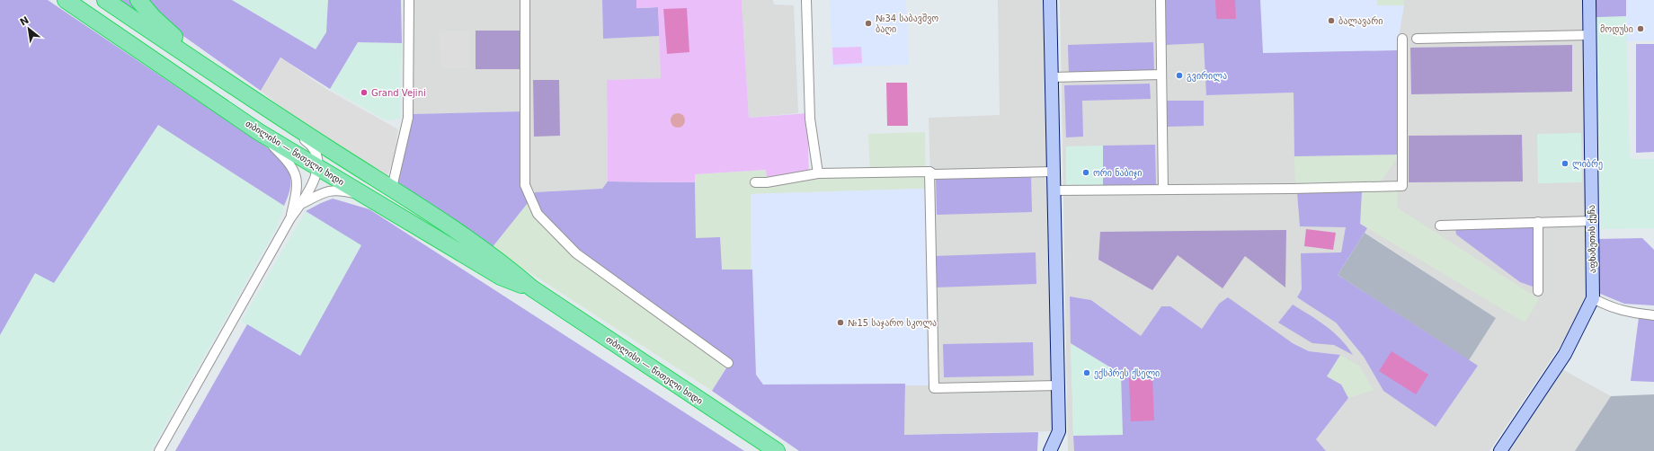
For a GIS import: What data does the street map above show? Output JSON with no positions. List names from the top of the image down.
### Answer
{
  "streets": {
    "highway": ["თბილისი — წითელი ხიდი"],
    "street": ["აფხაზეთის ქუჩა"]
  },
  "places": [
    "ბალავარი",
    "№34 საბავშვო ბაღი",
    "მოდუსი",
    "გვირილა",
    "Grand Vejini",
    "ლიბრე",
    "ორი ნაბიჯი",
    "№15 საჯარო სკოლა",
    "ექსპრეს ქსელი"
  ],
  "north": "top left"
}
